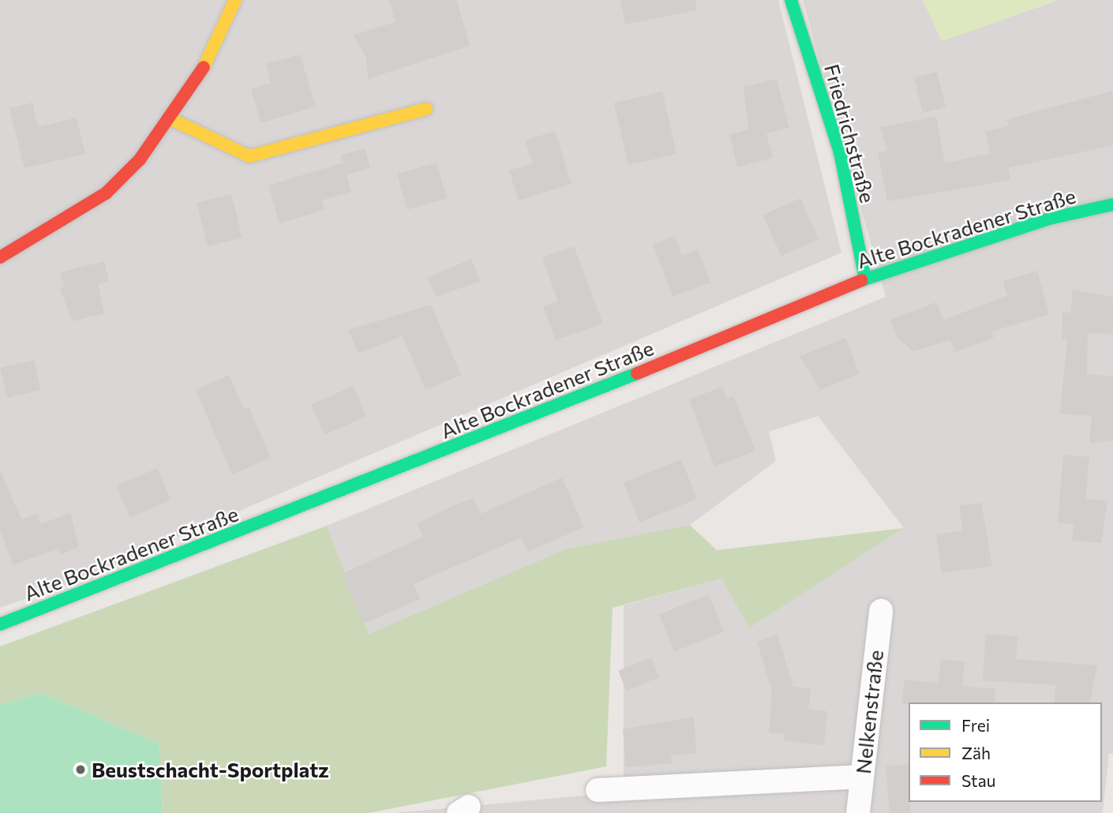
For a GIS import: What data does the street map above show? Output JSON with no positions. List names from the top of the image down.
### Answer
{
  "streets": {
    "street": ["Friedrichstraße", "Alte Bockradener Straße", "Nelkenstraße"]
  },
  "crossings": [
    ["Friedrichstraße", "Alte Bockradener Straße"]
  ],
  "places": ["Beustschacht-Sportplatz"],
  "legend": ["Frei", "Zäh", "Stau"]
}
